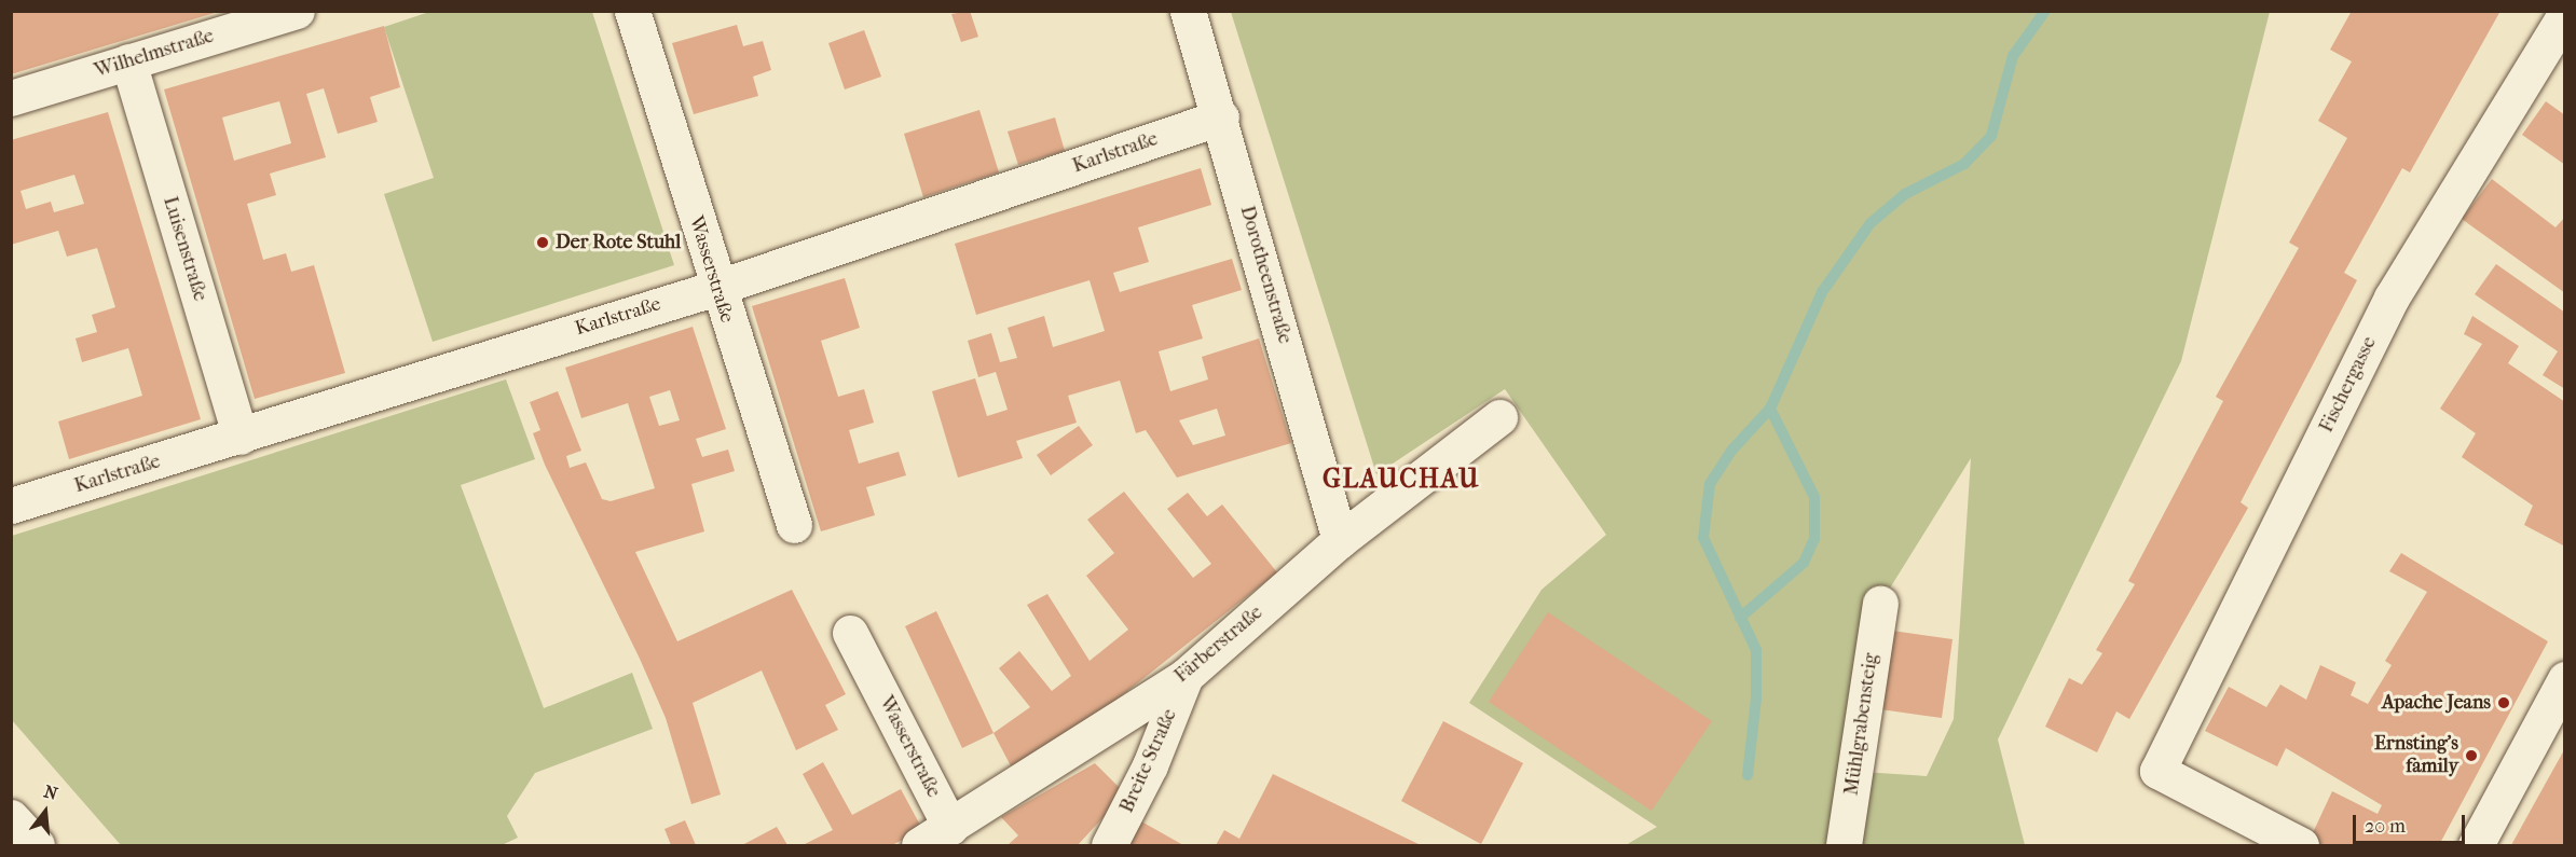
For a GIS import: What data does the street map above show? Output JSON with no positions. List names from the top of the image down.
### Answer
{
  "streets": {
    "street": [
      "Wilhelmstraße",
      "Karlstraße",
      "Luisenstraße",
      "Wasserstraße",
      "Dorotheenstraße",
      "Fischergasse",
      "Färberstraße",
      "Mühlgrabensteig",
      "Breite Straße"
    ]
  },
  "crossings": [
    ["Wilhelmstraße", "Luisenstraße"],
    ["Karlstraße", "Luisenstraße"],
    ["Karlstraße", "Wasserstraße"],
    ["Karlstraße", "Dorotheenstraße"],
    ["Wasserstraße", "Färberstraße"],
    ["Dorotheenstraße", "Färberstraße"],
    ["Färberstraße", "Breite Straße"]
  ],
  "districts": ["GLAUCHAU"],
  "places": ["Der Rote Stuhl", "Apache Jeans", "Ernsting's family"],
  "scale_bar": "20 m",
  "north": "top"
}
